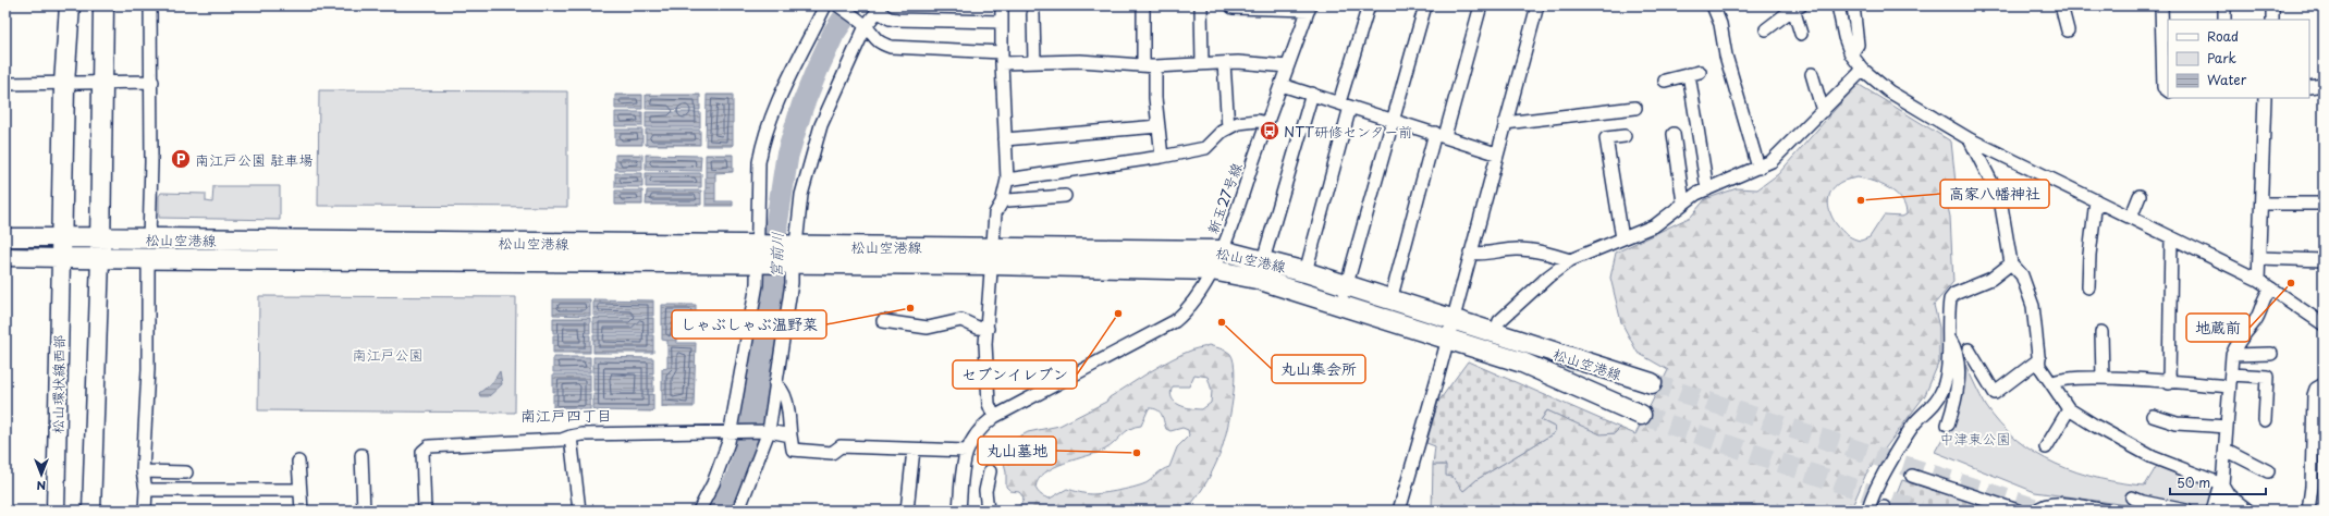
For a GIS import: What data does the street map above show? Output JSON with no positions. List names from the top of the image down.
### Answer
{
  "streets": {
    "main road": ["松山空港線"],
    "street": ["新玉27号線", "松山環状線西部"]
  },
  "crossings": [
    ["新玉27号線", "松山空港線"],
    ["松山空港線", "松山環状線西部"]
  ],
  "districts": ["南江戸四丁目"],
  "water": ["宮前川"],
  "parks": ["南江戸公園", "中津東公園"],
  "places": {
    "bus stop": ["NTT研修センター前"],
    "parking": ["南江戸公園 駐車場"],
    "other": [
      "高家八幡神社",
      "地蔵前",
      "しゃぶしゃぶ温野菜",
      "セブンイレブン",
      "丸山集会所",
      "丸山墓地"
    ]
  },
  "legend": ["Road", "Park", "Water"],
  "scale_bar": "50 m",
  "north": "bottom"
}
